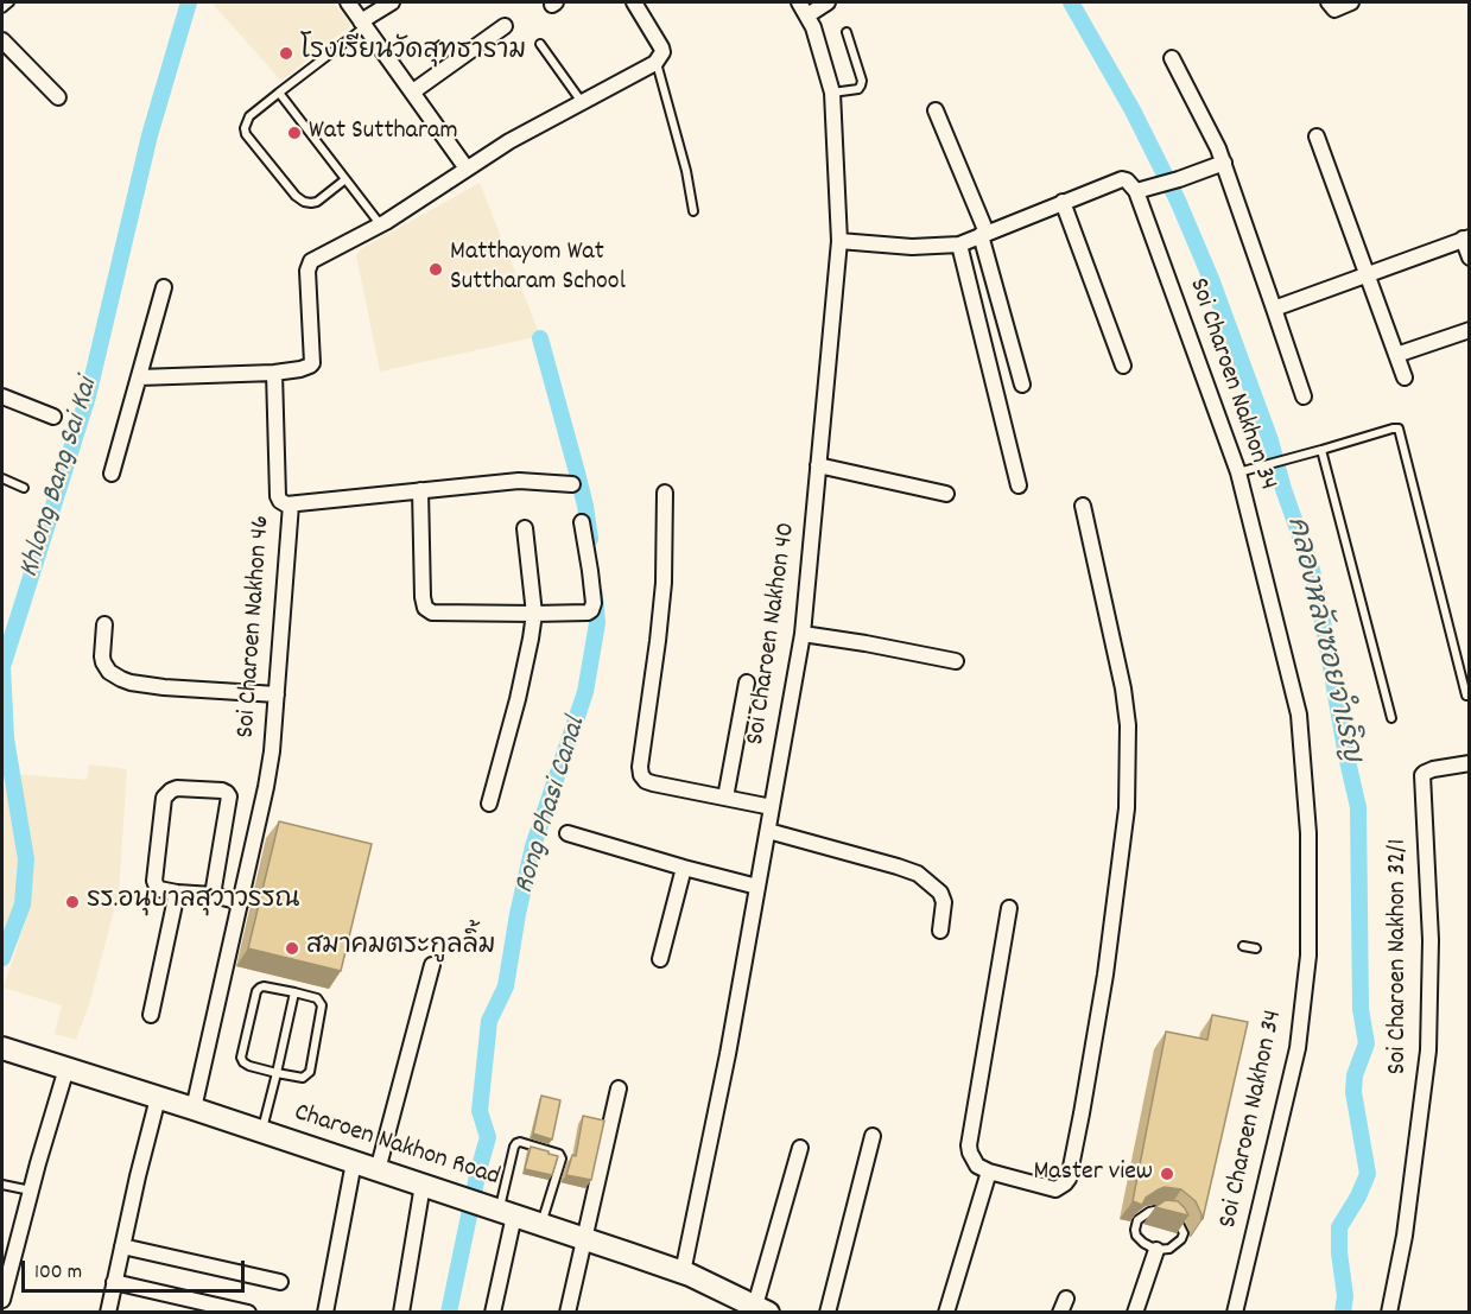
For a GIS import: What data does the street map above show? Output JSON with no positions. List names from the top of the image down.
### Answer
{
  "streets": {
    "main road": ["Charoen Nakhon Road"],
    "street": [
      "Soi Charoen Nakhon 34",
      "Soi Charoen Nakhon 46",
      "Soi Charoen Nakhon 40",
      "Soi Charoen Nakhon 32/1"
    ]
  },
  "crossings": [
    ["Soi Charoen Nakhon 46", "Charoen Nakhon Road"],
    ["Soi Charoen Nakhon 40", "Charoen Nakhon Road"]
  ],
  "water": ["Khlong Bang Sai Kai", "คลองหลังซอยจำเริญ", "Rong Phasi Canal"],
  "places": [
    "โรงเรียนวัดสุทธาราม",
    "Wat Suttharam",
    "Matthayom Wat Suttharam School",
    "รร.อนุบาลสุวาวรรณ",
    "สมาคมตระกูลลิ้ม",
    "Master view"
  ],
  "scale_bar": "100 m"
}
